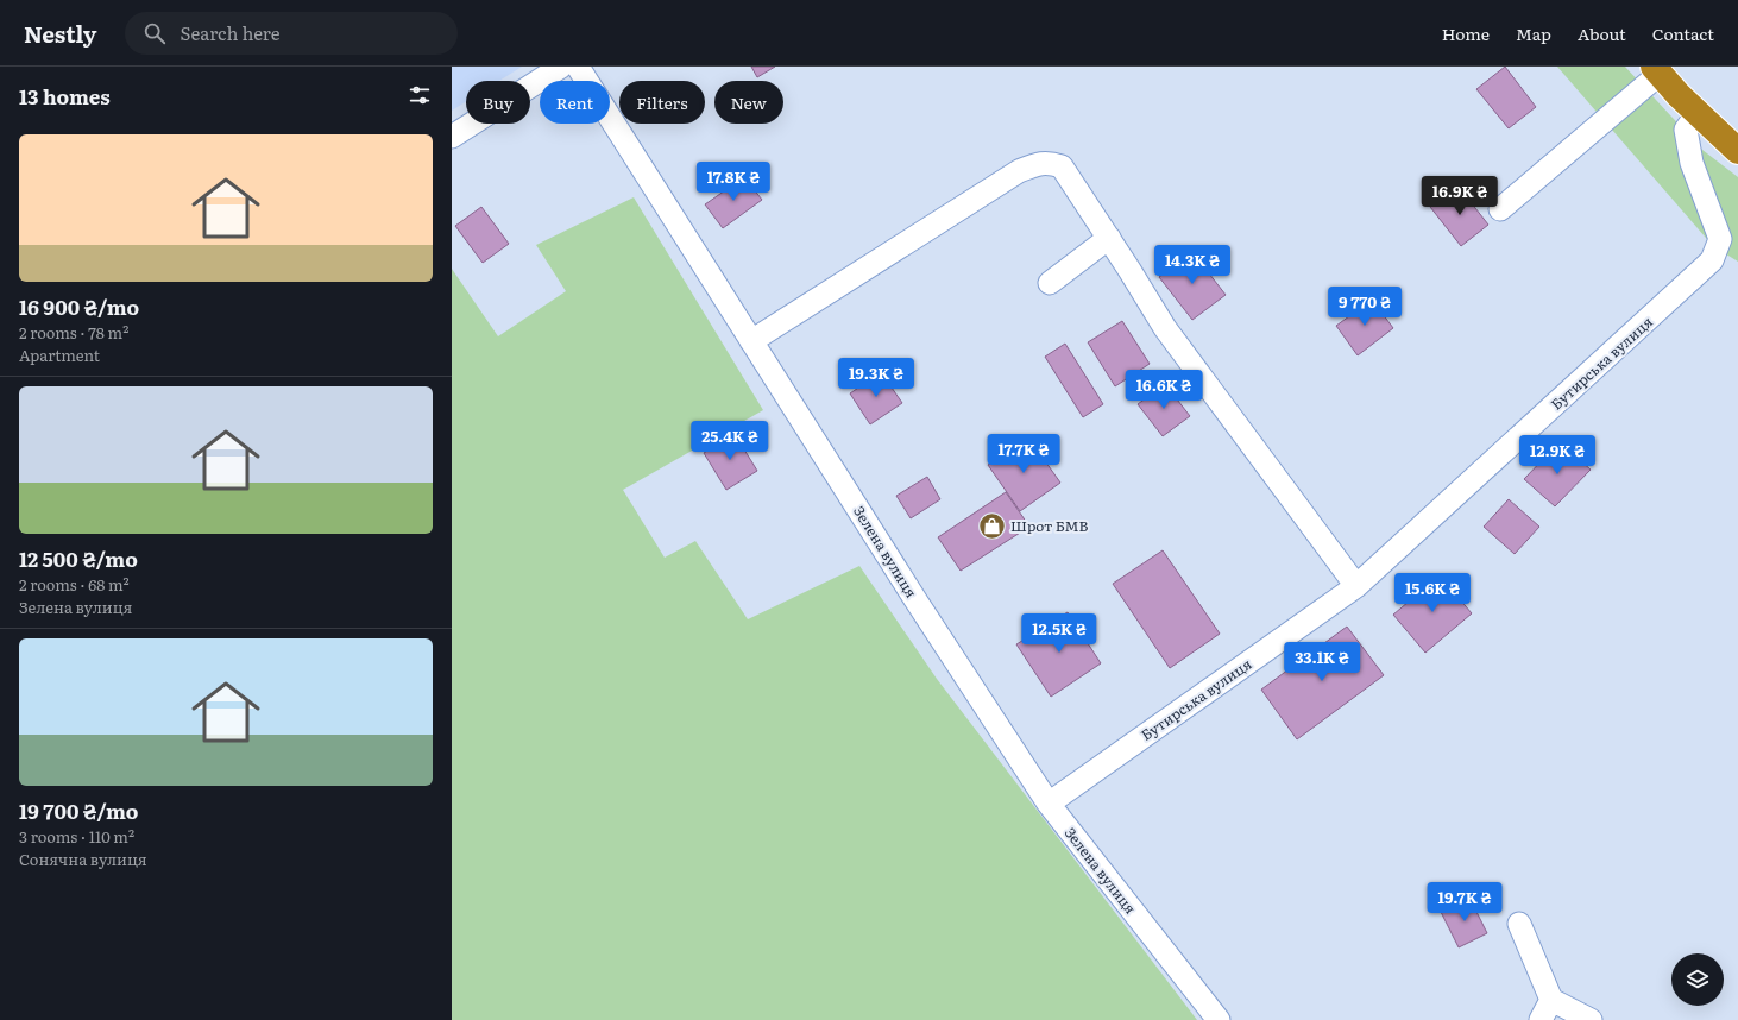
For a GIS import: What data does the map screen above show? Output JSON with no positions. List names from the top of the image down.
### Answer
{
  "streets": {
    "street": ["Бутирська вулиця", "Зелена вулиця"]
  },
  "crossings": [
    ["Бутирська вулиця", "Зелена вулиця"]
  ],
  "places": {
    "shop": ["Шрот БМВ"]
  },
  "page": {
    "header": "Nestly",
    "search": "Search here",
    "nav": [
      "Home",
      "Map",
      "About",
      "Contact"
    ],
    "heading": "13 homes",
    "chip": [
      "Buy",
      "Rent",
      "Filters",
      "New"
    ],
    "list": [
      {
        "name": "16 900 ₴/mo",
        "note": "2 rooms · 78 m² · Apartment"
      },
      {
        "name": "12 500 ₴/mo",
        "note": "2 rooms · 68 m² · Зелена вулиця"
      },
      {
        "name": "19 700 ₴/mo",
        "note": "3 rooms · 110 m² · Сонячна вулиця"
      }
    ],
    "price": [
      "17.8K ₴",
      "16.9K ₴",
      "14.3K ₴",
      "9 770 ₴",
      "19.3K ₴",
      "16.6K ₴",
      "25.4K ₴",
      "17.7K ₴",
      "12.9K ₴",
      "15.6K ₴",
      "12.5K ₴",
      "33.1K ₴",
      "19.7K ₴"
    ]
  }
}
